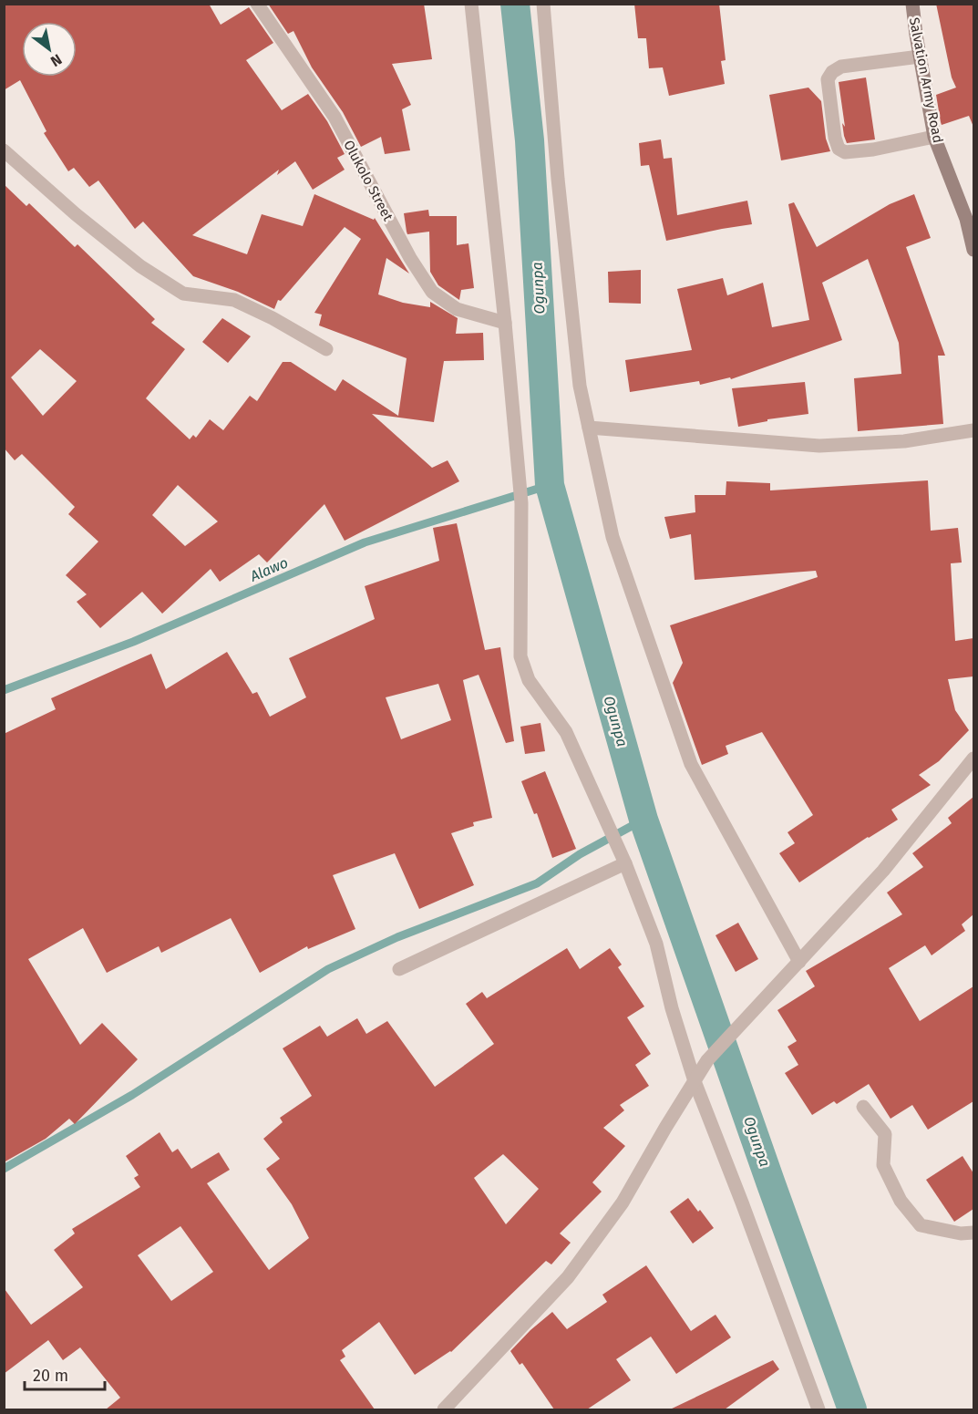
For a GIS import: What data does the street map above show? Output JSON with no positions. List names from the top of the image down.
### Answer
{
  "streets": {
    "main road": ["Salvation Army Road"],
    "street": ["Olukolo Street"]
  },
  "water": ["Ogunpa", "Alawo"],
  "scale_bar": "20 m",
  "north": "bottom right"
}
